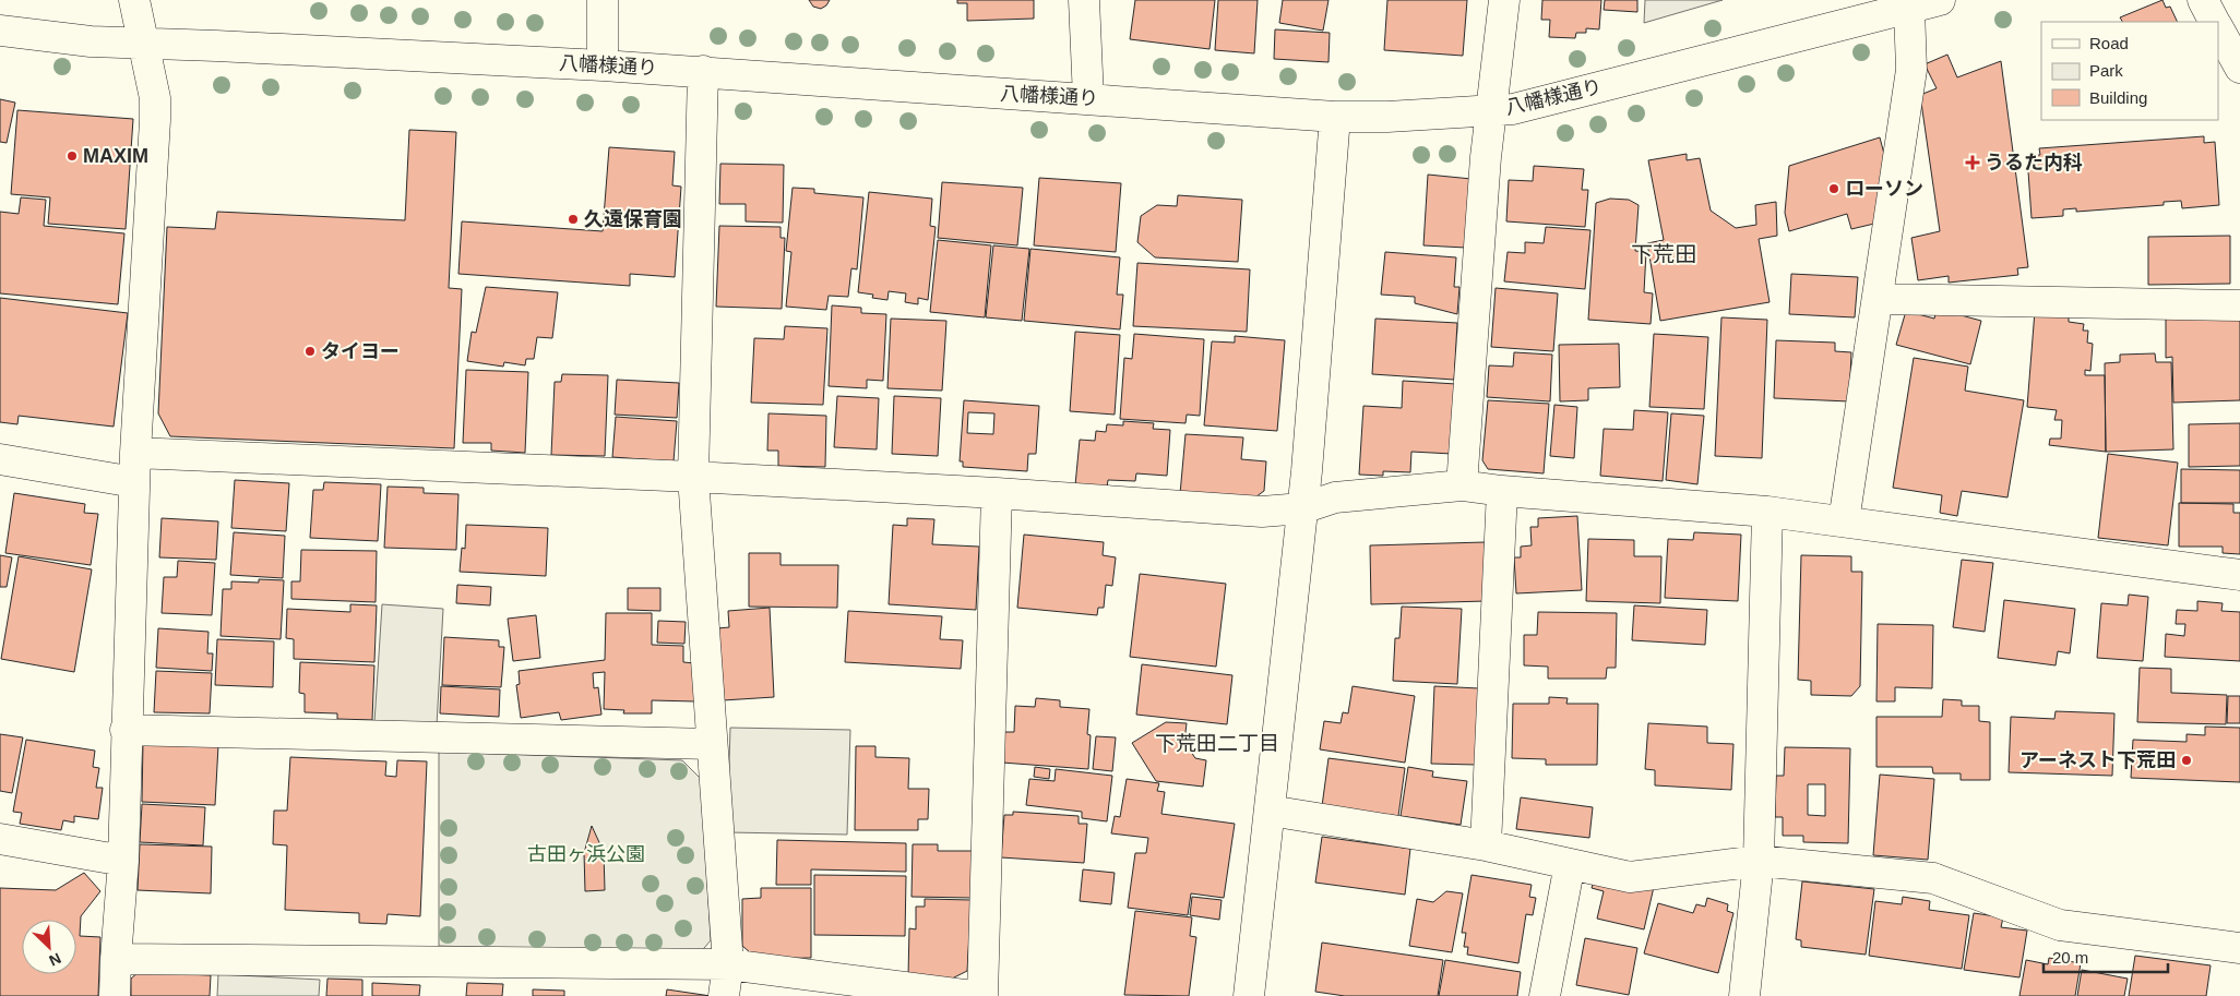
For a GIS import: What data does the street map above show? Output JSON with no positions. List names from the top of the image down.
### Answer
{
  "streets": {
    "street": ["八幡様通り"]
  },
  "districts": ["下荒田", "下荒田二丁目"],
  "parks": ["古田ヶ浜公園"],
  "places": {
    "other": [
      "MAXIM",
      "ローソン",
      "久遠保育園",
      "タイヨー",
      "アーネスト下荒田"
    ],
    "health": ["うるた内科"]
  },
  "legend": ["Road", "Park", "Building"],
  "scale_bar": "20 m",
  "north": "bottom right"
}
